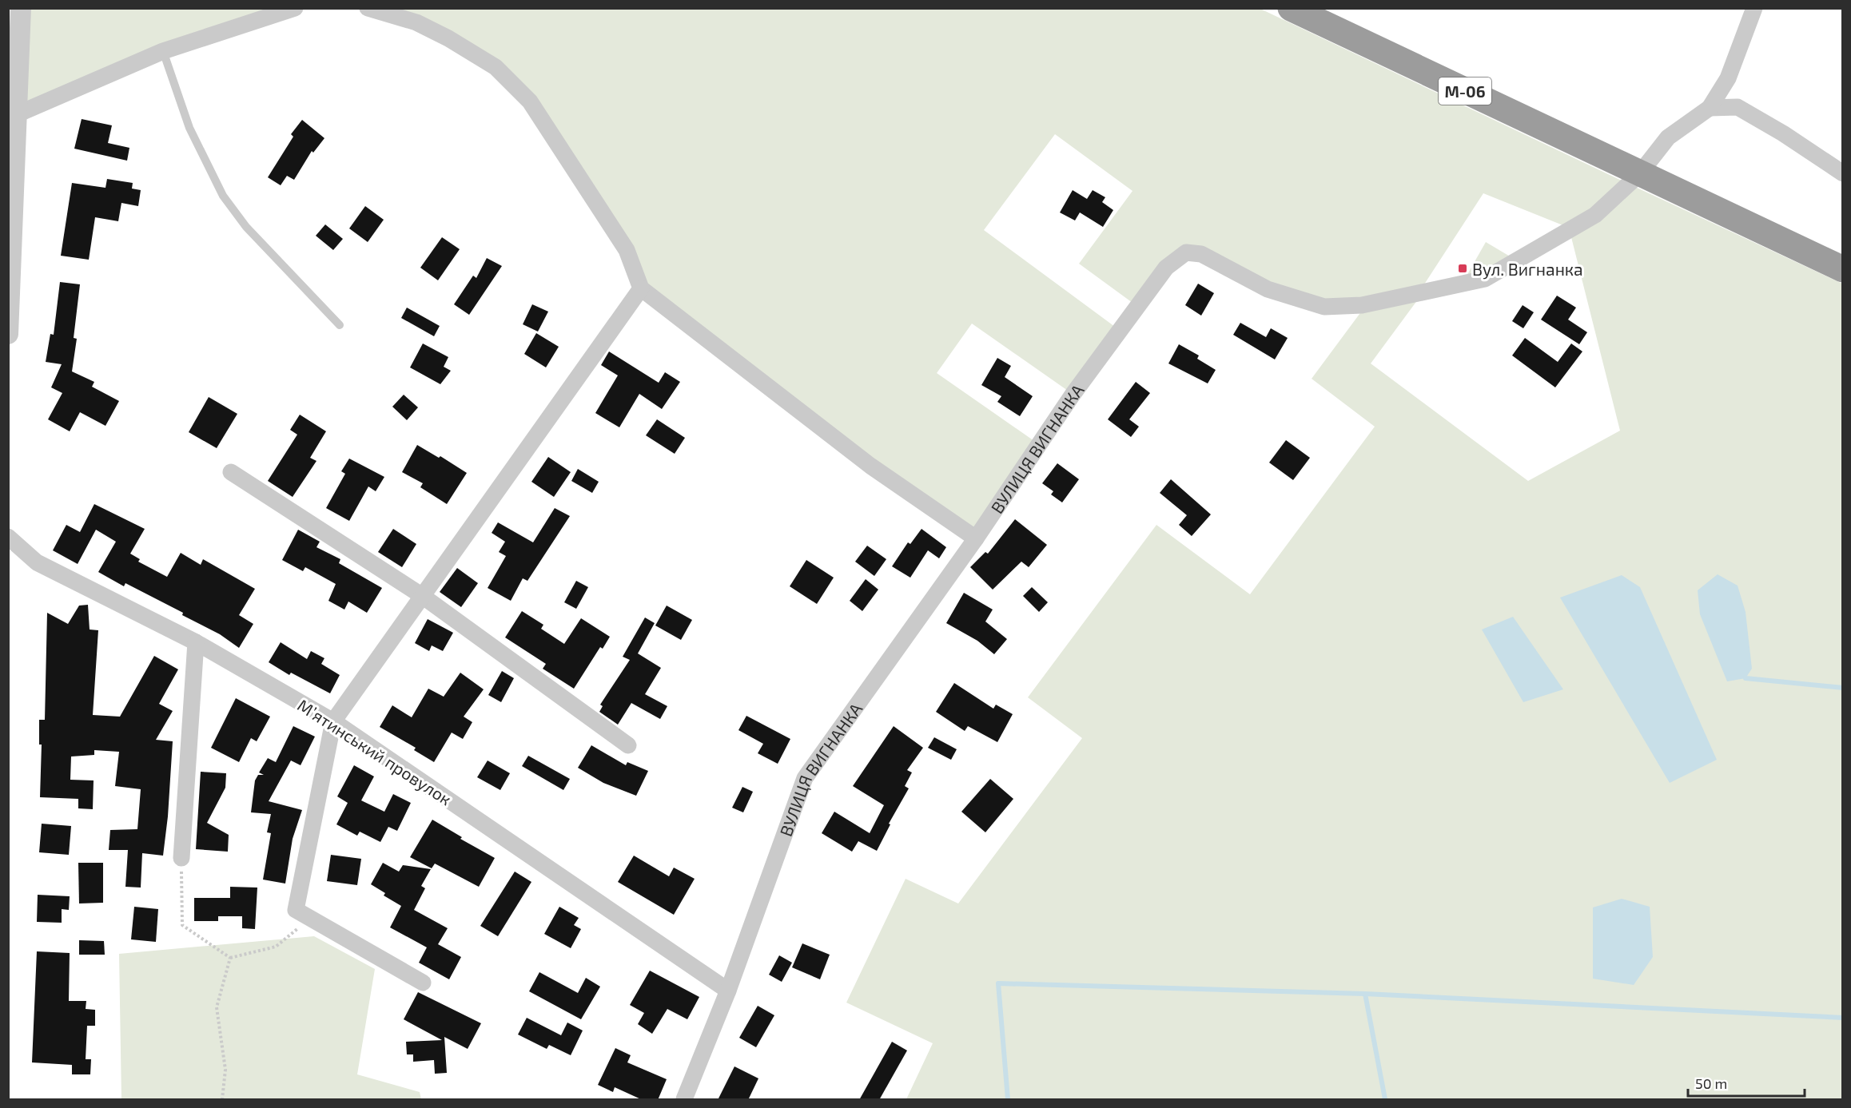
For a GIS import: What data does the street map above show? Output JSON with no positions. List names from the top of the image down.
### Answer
{
  "streets": {
    "highway": ["М-06"],
    "street": ["ВУЛИЦЯ ВИГНАНКА", "Мʼятинський провулок"]
  },
  "crossings": [
    ["М-06", "ВУЛИЦЯ ВИГНАНКА"],
    ["ВУЛИЦЯ ВИГНАНКА", "Мʼятинський провулок"]
  ],
  "places": {
    "transit": ["Вул. Вигнанка"]
  },
  "scale_bar": "50 m"
}
